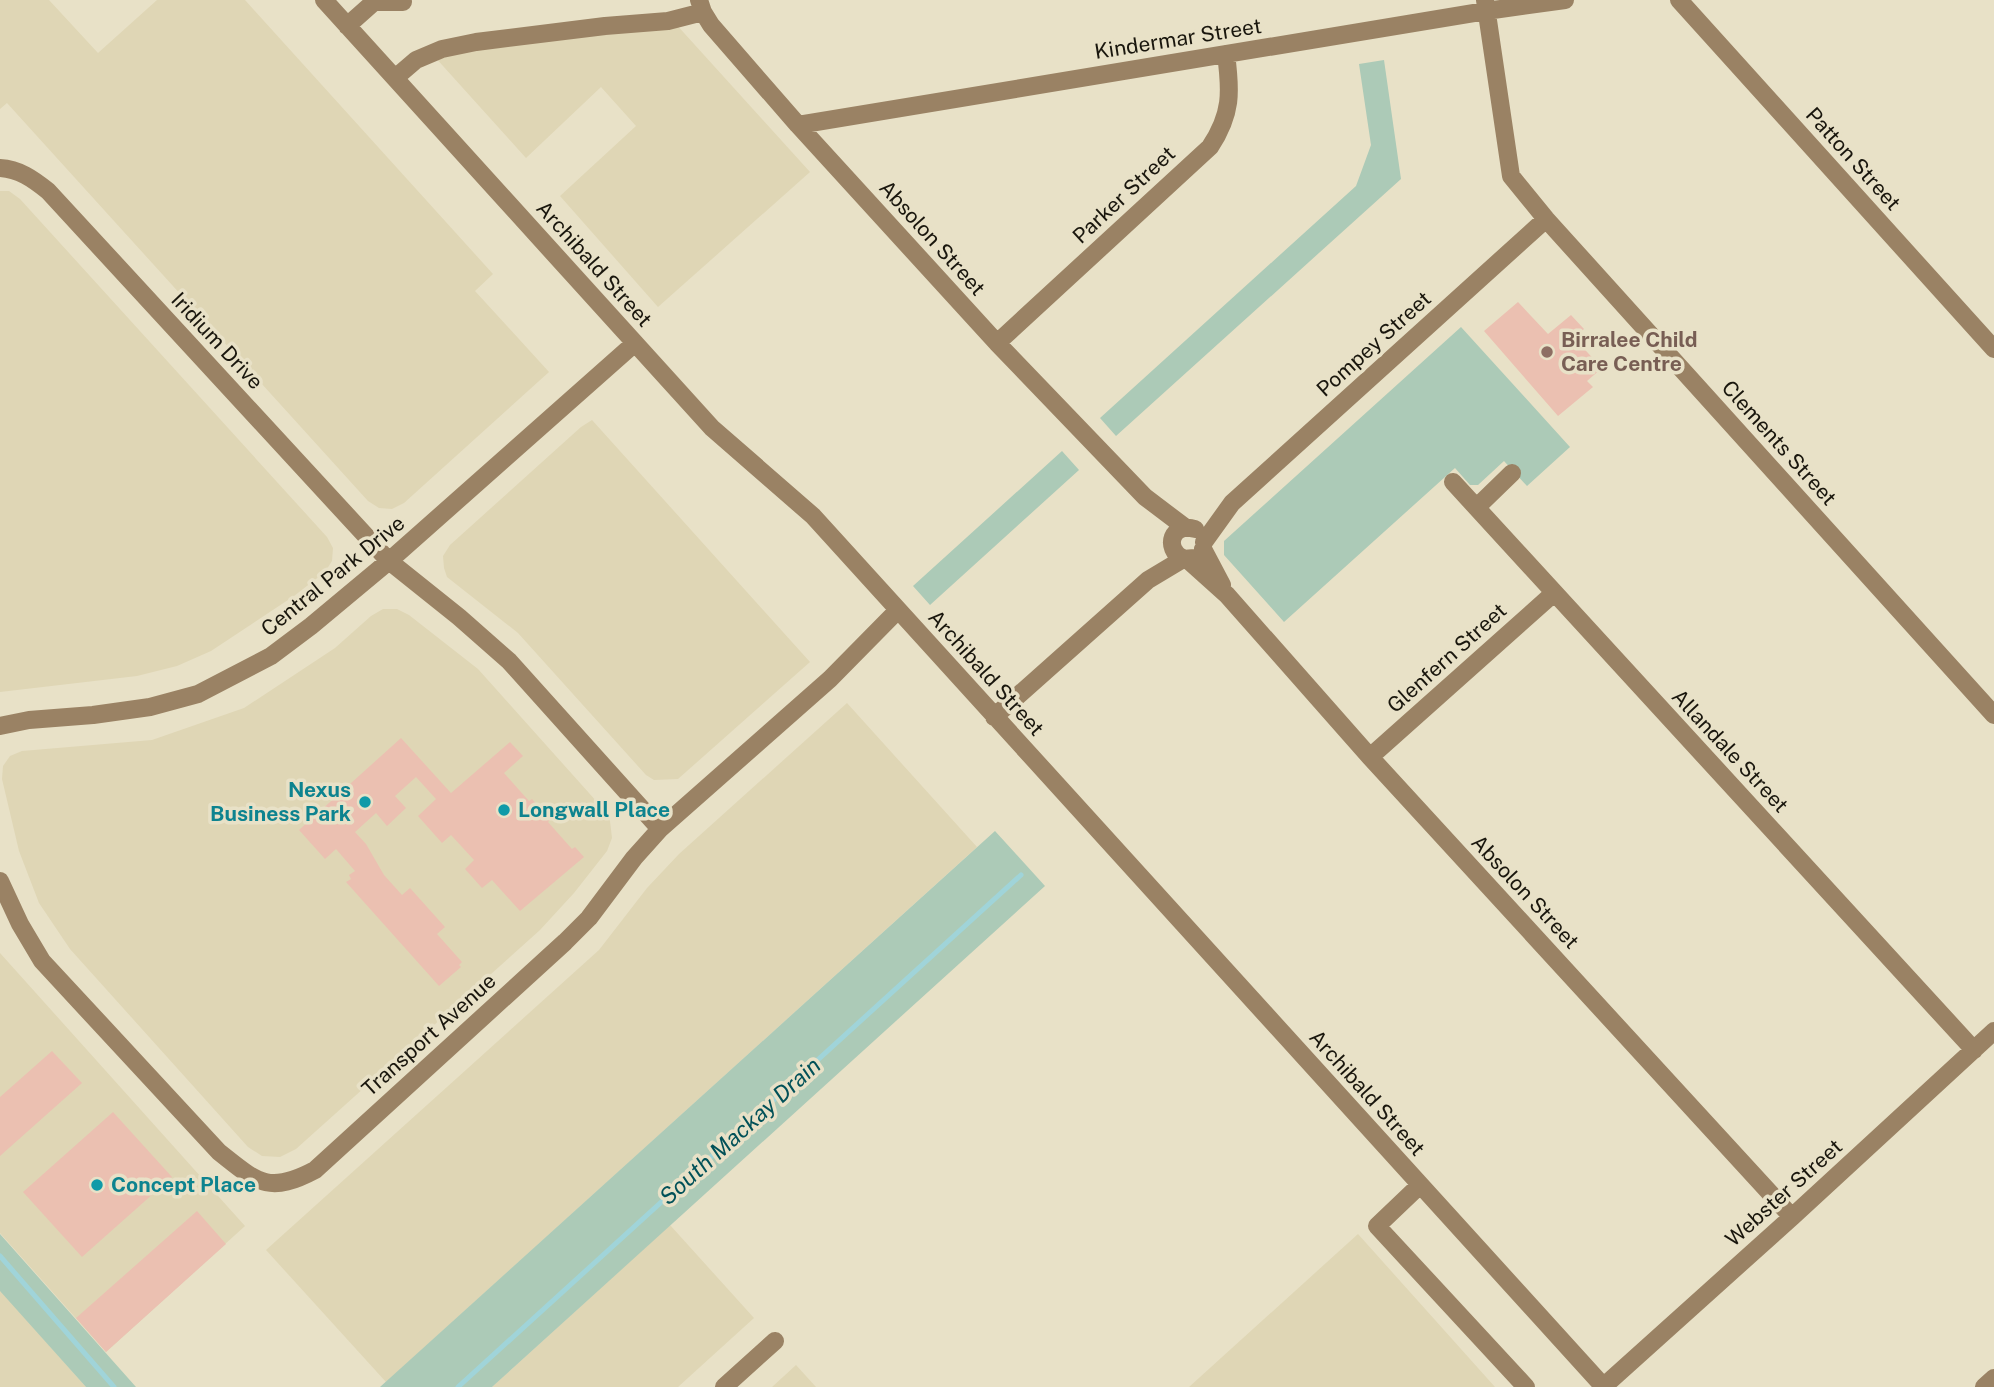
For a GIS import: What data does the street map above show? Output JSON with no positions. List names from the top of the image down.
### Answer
{
  "streets": {
    "street": [
      "Kindermar Street",
      "Patton Street",
      "Parker Street",
      "Absolon Street",
      "Archibald Street",
      "Iridium Drive",
      "Pompey Street",
      "Clements Street",
      "Central Park Drive",
      "Glenfern Street",
      "Allandale Street",
      "Transport Avenue",
      "Webster Street"
    ]
  },
  "crossings": [
    ["Kindermar Street", "Parker Street"],
    ["Kindermar Street", "Absolon Street"],
    ["Kindermar Street", "Clements Street"],
    ["Parker Street", "Absolon Street"],
    ["Absolon Street", "Pompey Street"],
    ["Absolon Street", "Glenfern Street"],
    ["Absolon Street", "Webster Street"],
    ["Archibald Street", "Central Park Drive"],
    ["Archibald Street", "Transport Avenue"],
    ["Archibald Street", "Webster Street"],
    ["Iridium Drive", "Central Park Drive"],
    ["Pompey Street", "Clements Street"],
    ["Glenfern Street", "Allandale Street"],
    ["Allandale Street", "Webster Street"]
  ],
  "water": ["South Mackay Drain"],
  "places": [
    "Birralee Child Care Centre",
    "Nexus Business Park",
    "Longwall Place",
    "Concept Place"
  ]
}
